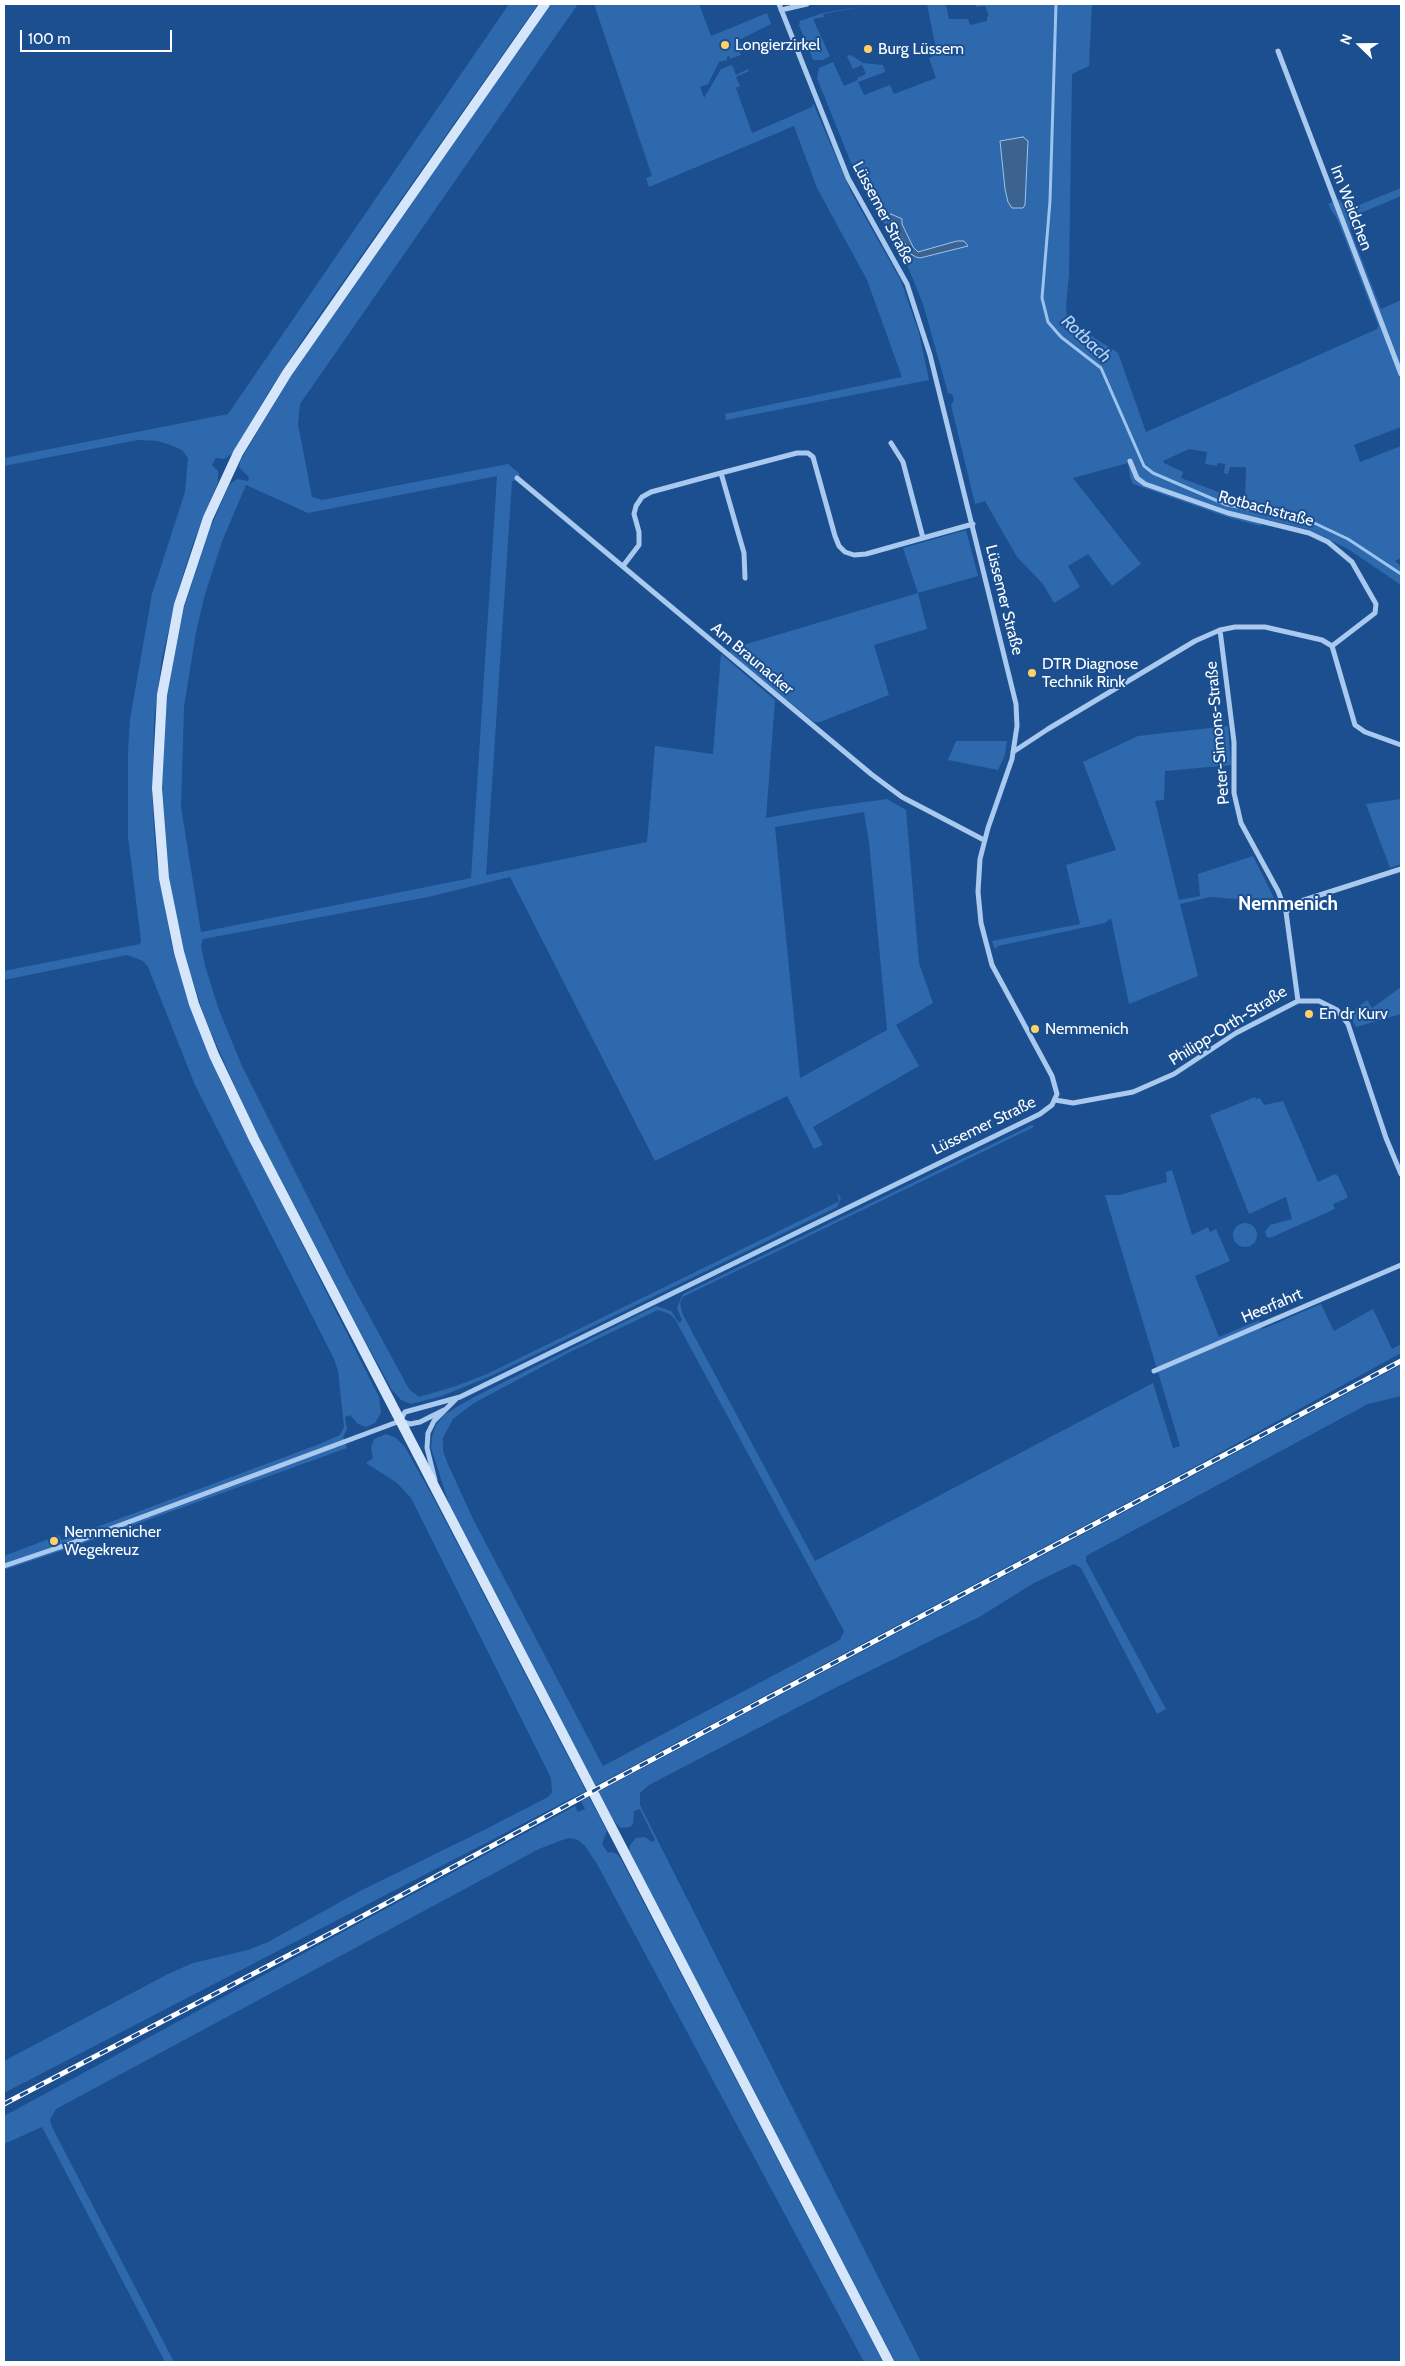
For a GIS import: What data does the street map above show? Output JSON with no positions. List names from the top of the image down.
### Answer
{
  "streets": {
    "street": [
      "Im Weidchen",
      "Lüssemer Straße",
      "Rotbachstraße",
      "Am Braunacker",
      "Peter-Simons-Straße",
      "Philipp-Orth-Straße",
      "Heerfahrt"
    ]
  },
  "crossings": [
    ["Lüssemer Straße", "Am Braunacker"],
    ["Lüssemer Straße", "Philipp-Orth-Straße"],
    ["Peter-Simons-Straße", "Philipp-Orth-Straße"]
  ],
  "districts": ["Nemmenich"],
  "water": ["Rotbach"],
  "places": [
    "Longierzirkel",
    "Burg Lüssem",
    "DTR Diagnose Technik Rink",
    "En dr Kurv",
    "Nemmenich",
    "Nemmenicher Wegekreuz"
  ],
  "scale_bar": "100 m",
  "north": "left"
}
